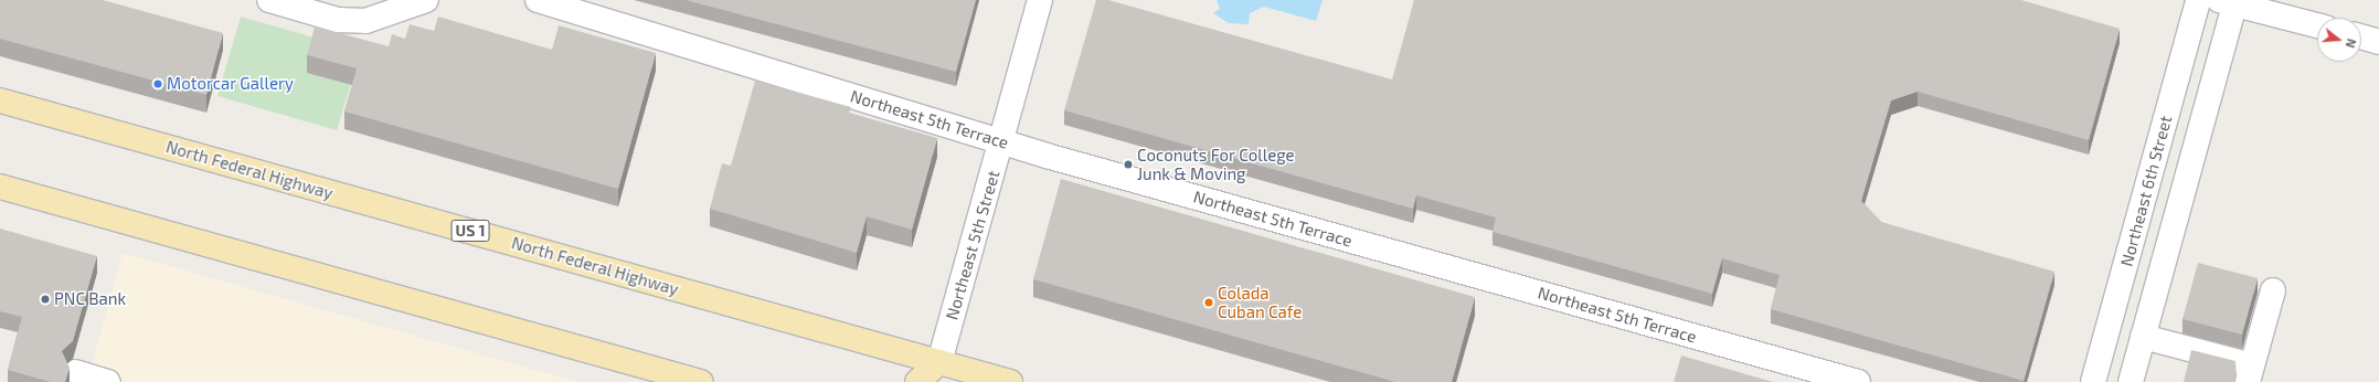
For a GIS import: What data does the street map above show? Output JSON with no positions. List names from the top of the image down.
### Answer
{
  "streets": {
    "main road": ["North Federal Highway", "US 1"],
    "street": ["Northeast 5th Terrace", "Northeast 6th Street", "Northeast 5th Street"]
  },
  "crossings": [
    ["Northeast 5th Terrace", "Northeast 5th Street"],
    ["North Federal Highway", "Northeast 5th Street"]
  ],
  "places": [
    "Motorcar Gallery",
    "Coconuts For College Junk & Moving",
    "PNC Bank",
    "Colada Cuban Cafe"
  ],
  "north": "right"
}
